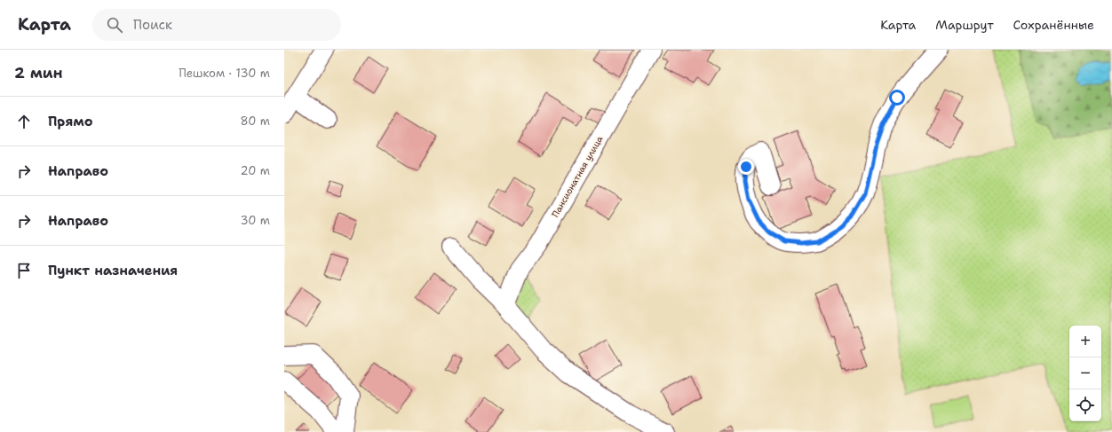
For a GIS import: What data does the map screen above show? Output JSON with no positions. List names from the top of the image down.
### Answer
{
  "streets": {
    "street": ["Пансионатная улица"]
  },
  "page": {
    "header": "Карта",
    "search": "Поиск",
    "nav": ["Карта", "Маршрут", "Сохранённые"],
    "heading": ["2 мин", "Пешком · 130 m"],
    "list": [
      ["Прямо", "80 m"],
      ["Направо", "20 m"],
      ["Направо", "30 m"],
      "Пункт назначения"
    ],
    "map_buttons": ["+", "−"]
  }
}
